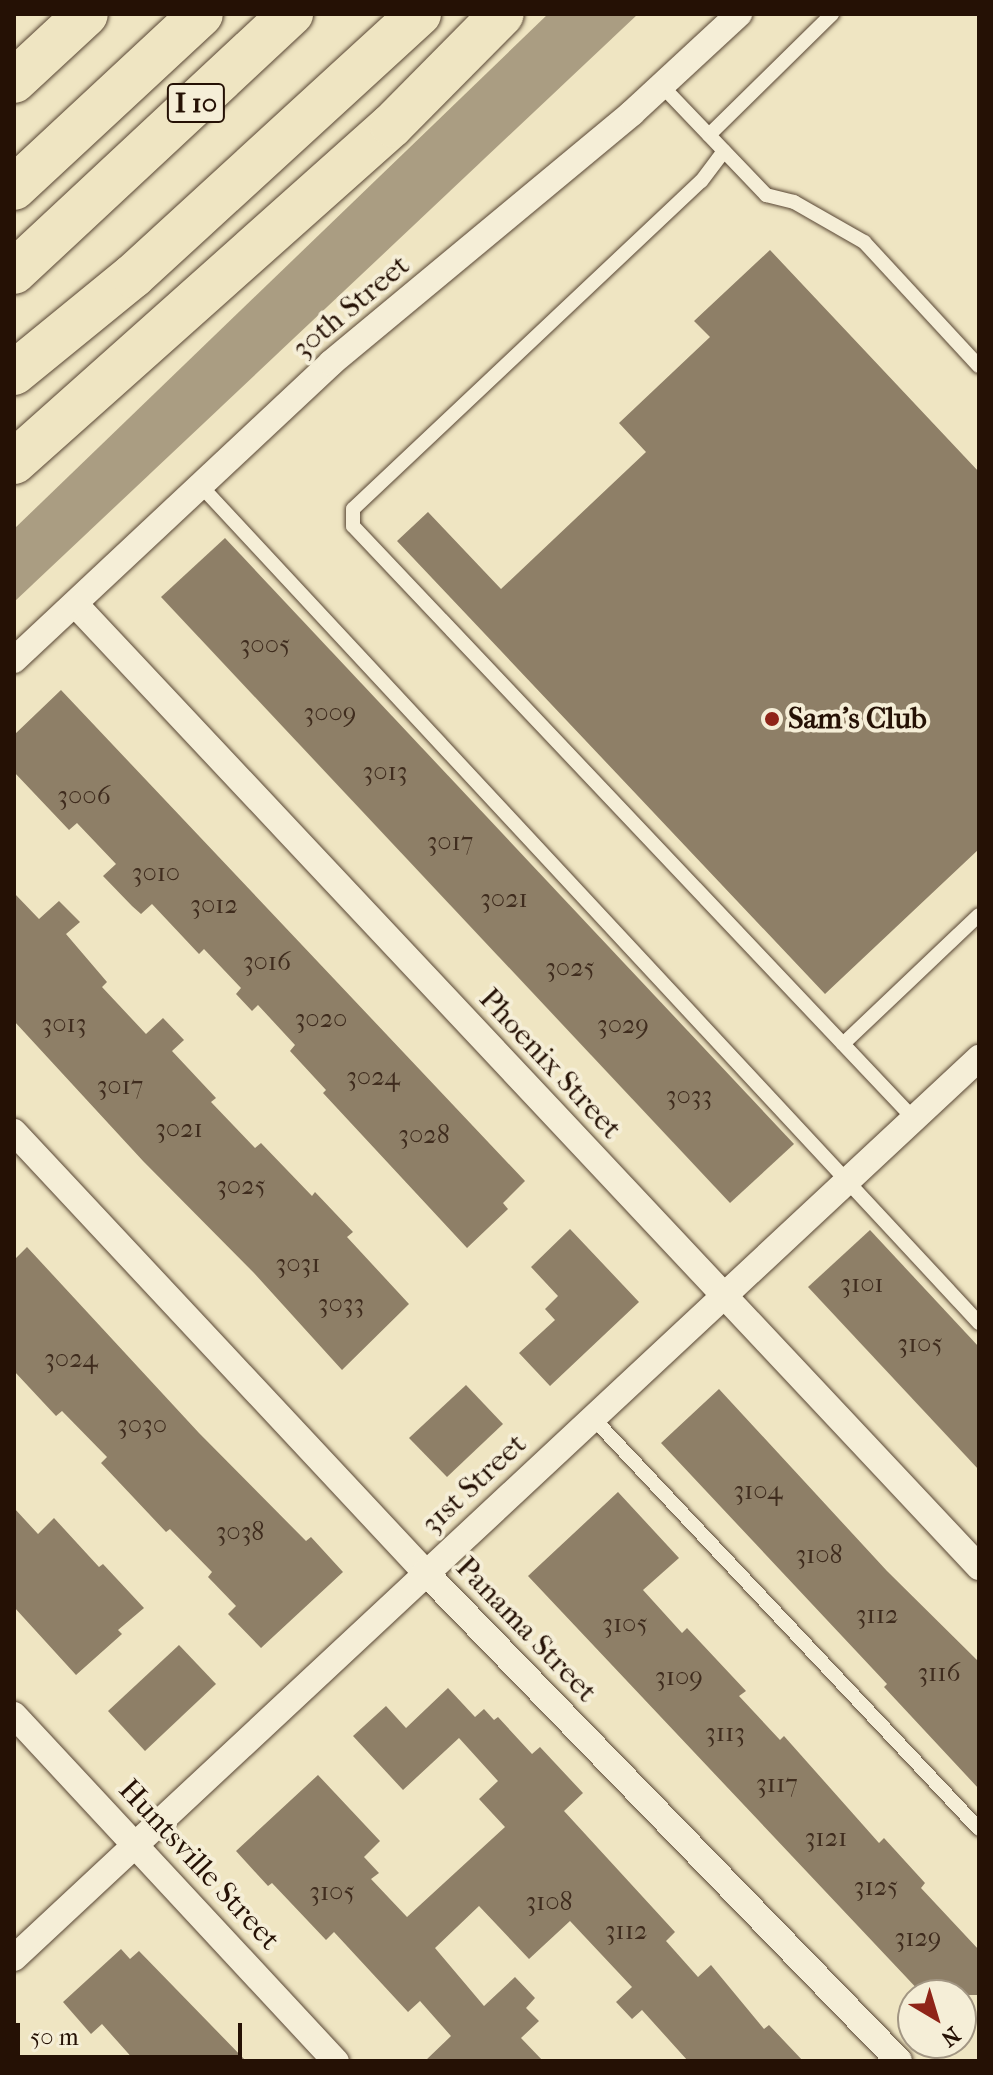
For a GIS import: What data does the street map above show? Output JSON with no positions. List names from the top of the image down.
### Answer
{
  "streets": {
    "highway": ["I 10"],
    "street": [
      "30th Street",
      "Phoenix Street",
      "31st Street",
      "Panama Street",
      "Huntsville Street"
    ]
  },
  "crossings": [
    ["30th Street", "Phoenix Street"],
    ["Phoenix Street", "31st Street"],
    ["31st Street", "Panama Street"],
    ["31st Street", "Huntsville Street"]
  ],
  "places": ["Sam's Club"],
  "house_numbers": [
    "3005",
    "3009",
    "3013",
    "3006",
    "3017",
    "3010",
    "3021",
    "3012",
    "3016",
    "3025",
    "3020",
    "3013",
    "3029",
    "3024",
    "3017",
    "3033",
    "3021",
    "3028",
    "3025",
    "3031",
    "3101",
    "3033",
    "3105",
    "3024",
    "3030",
    "3104",
    "3038",
    "3108",
    "3112",
    "3105",
    "3116",
    "3109",
    "3113",
    "3117",
    "3121",
    "3125",
    "3105",
    "3108",
    "3112",
    "3129"
  ],
  "scale_bar": "50 m",
  "north": "bottom right"
}
